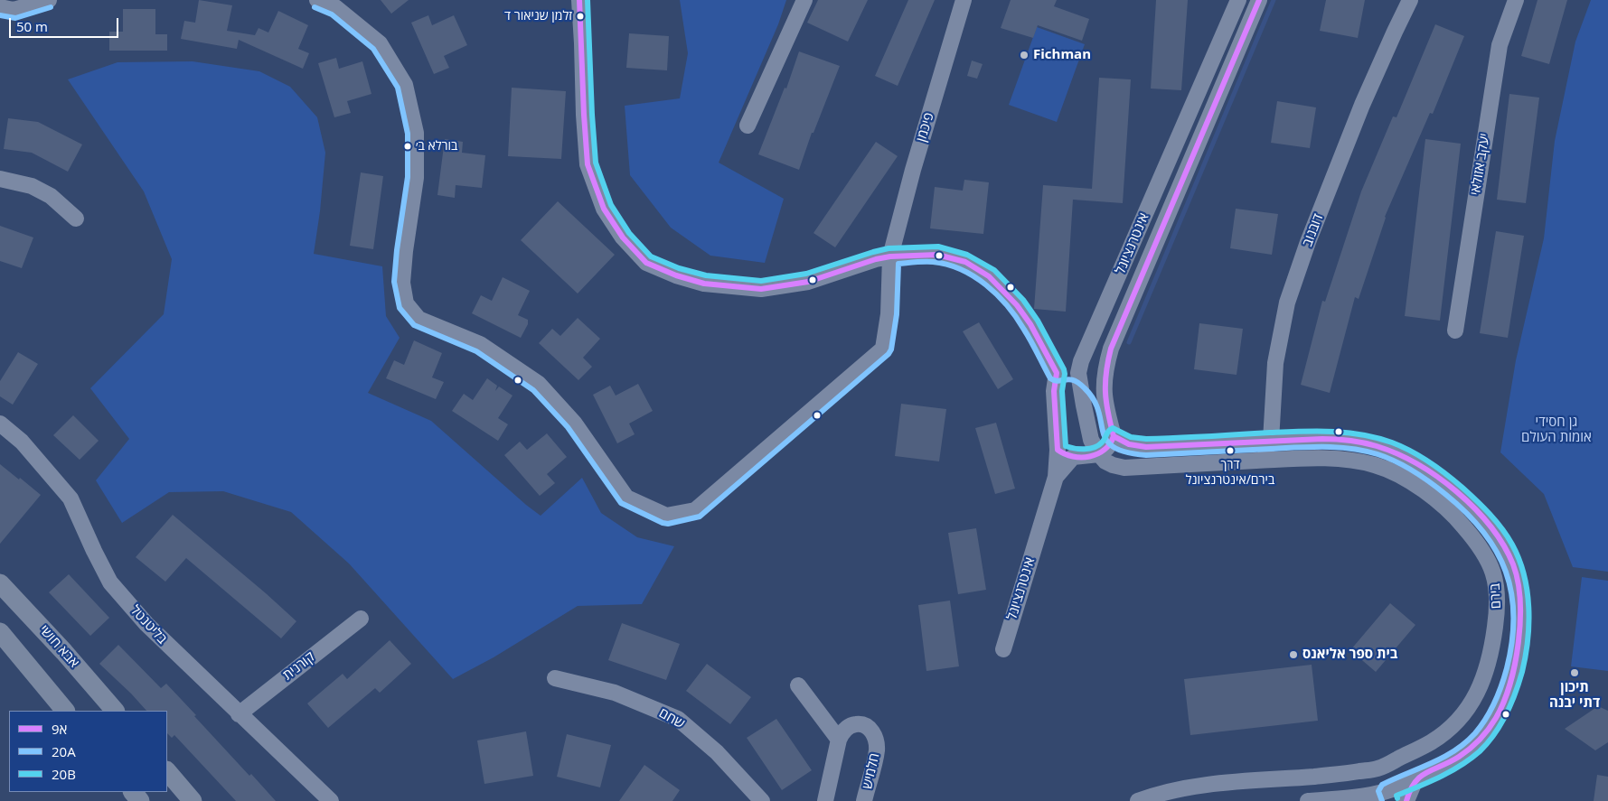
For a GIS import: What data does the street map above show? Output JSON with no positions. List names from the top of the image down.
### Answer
{
  "streets": {
    "main road": ["אבא חושי"],
    "street": [
      "פיכמן",
      "יעקב אזולאי",
      "דובנוב",
      "אינטרנציונל",
      "בירם",
      "בליטנטל",
      "קורנית",
      "שחם",
      "חלמיש"
    ]
  },
  "crossings": [
    ["דובנוב", "בירם"],
    ["אינטרנציונל", "בירם"],
    ["בליטנטל", "קורנית"]
  ],
  "parks": ["גן חסידי אומות העולם"],
  "places": [
    "זלמן שניאור ד",
    "Fichman",
    "בורלא ב׳",
    "דרך בירם/אינטרנציונל",
    "בית ספר אליאנס",
    "תיכון דתי יבנה"
  ],
  "lines": ["transit line 9א", "transit line 20B", "transit line 20A"],
  "legend": ["9א", "20A", "20B"],
  "scale_bar": "50 m"
}
